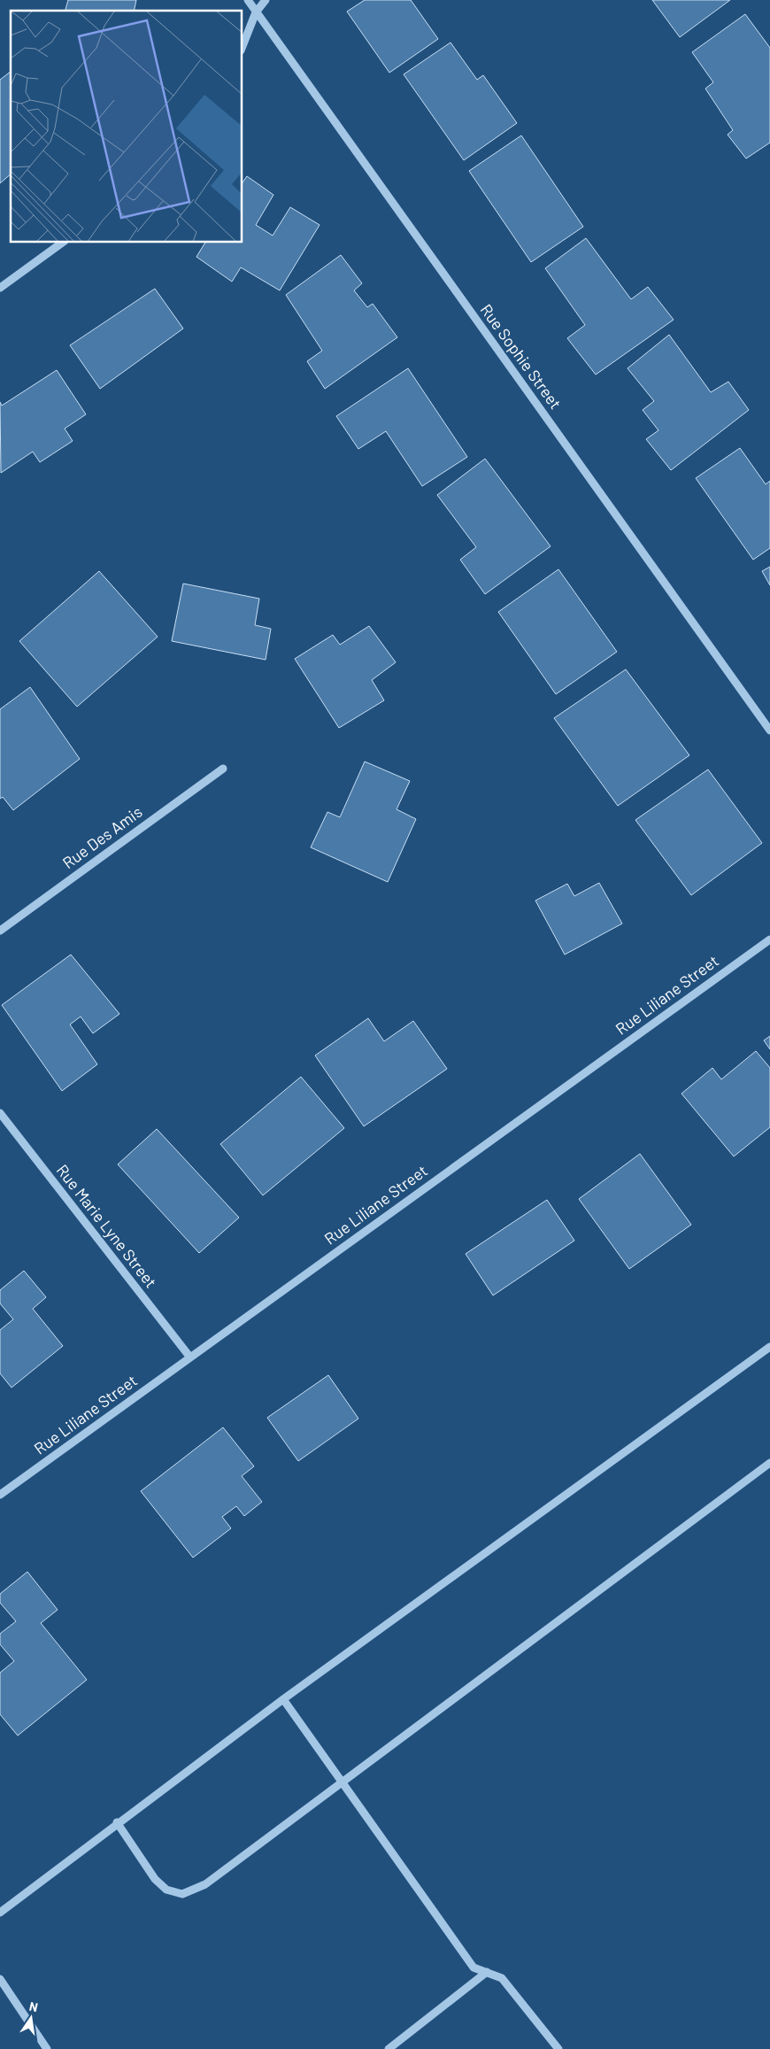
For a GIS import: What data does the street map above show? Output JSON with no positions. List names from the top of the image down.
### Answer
{
  "streets": {
    "street": [
      "Rue Sophie Street",
      "Rue Des Amis",
      "Rue Liliane Street",
      "Rue Marie Lyne Street"
    ]
  },
  "crossings": [
    ["Rue Liliane Street", "Rue Marie Lyne Street"]
  ],
  "north": "top"
}
